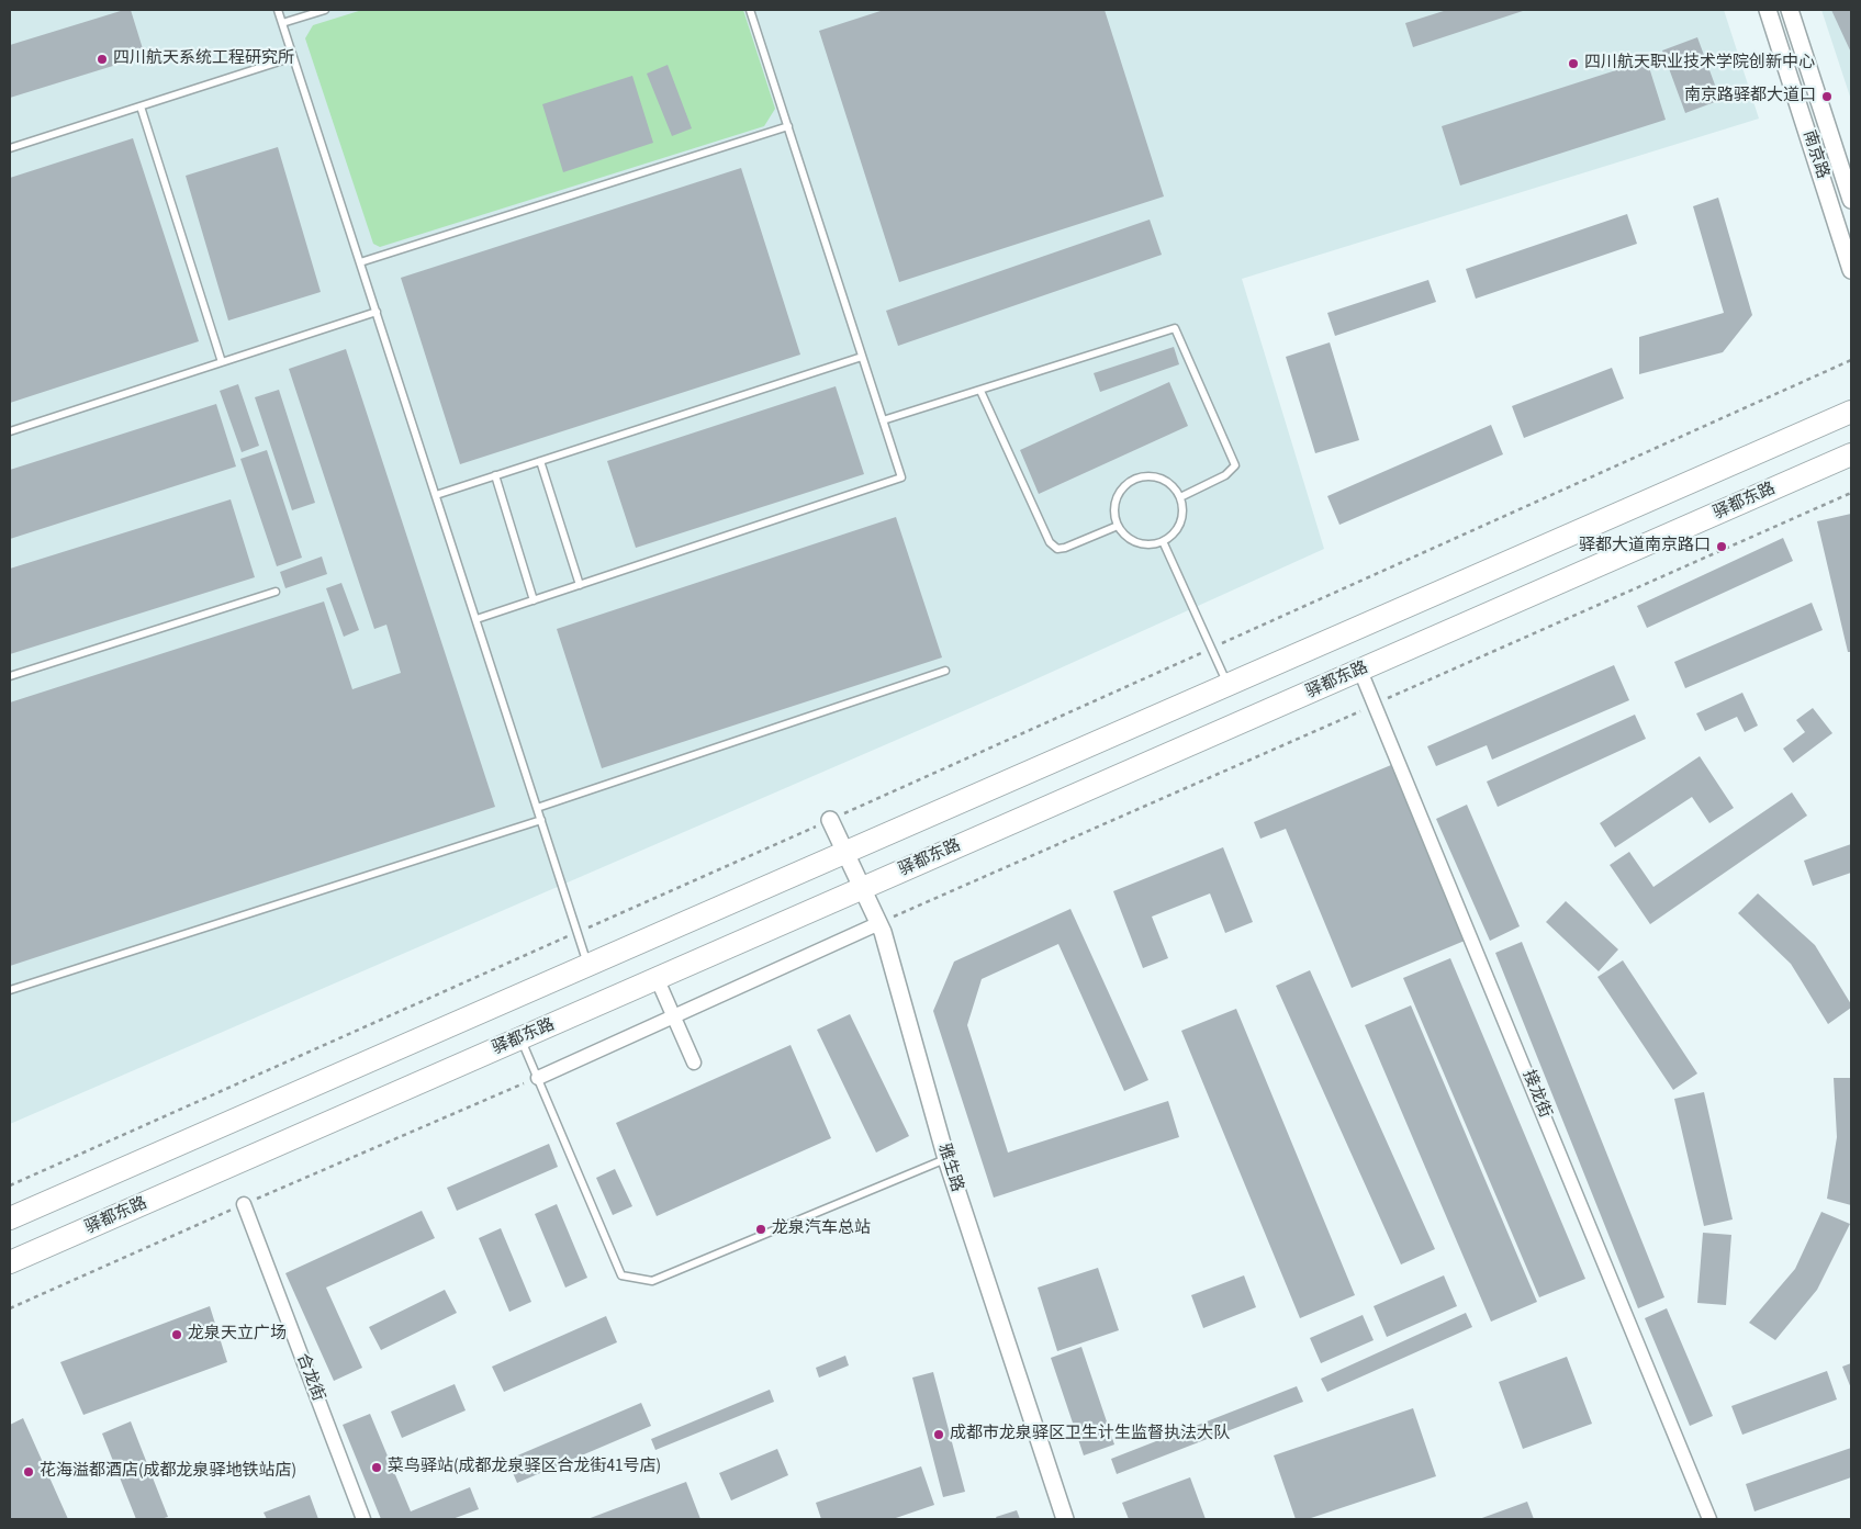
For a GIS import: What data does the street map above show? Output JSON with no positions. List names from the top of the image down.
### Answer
{
  "streets": {
    "highway": ["驿都东路"],
    "street": [
      "南京路",
      "接龙街",
      "雅生路",
      "合龙街"
    ]
  },
  "crossings": [
    ["驿都东路", "接龙街"],
    ["驿都东路", "雅生路"]
  ],
  "places": [
    "四川航天系统工程研究所",
    "四川航天职业技术学院创新中心",
    "南京路驿都大道口",
    "驿都大道南京路口",
    "龙泉汽车总站",
    "龙泉天立广场",
    "成都市龙泉驿区卫生计生监督执法大队",
    "菜鸟驿站(成都龙泉驿区合龙街41号店)",
    "花海溢都酒店(成都龙泉驿地铁站店)"
  ]
}
